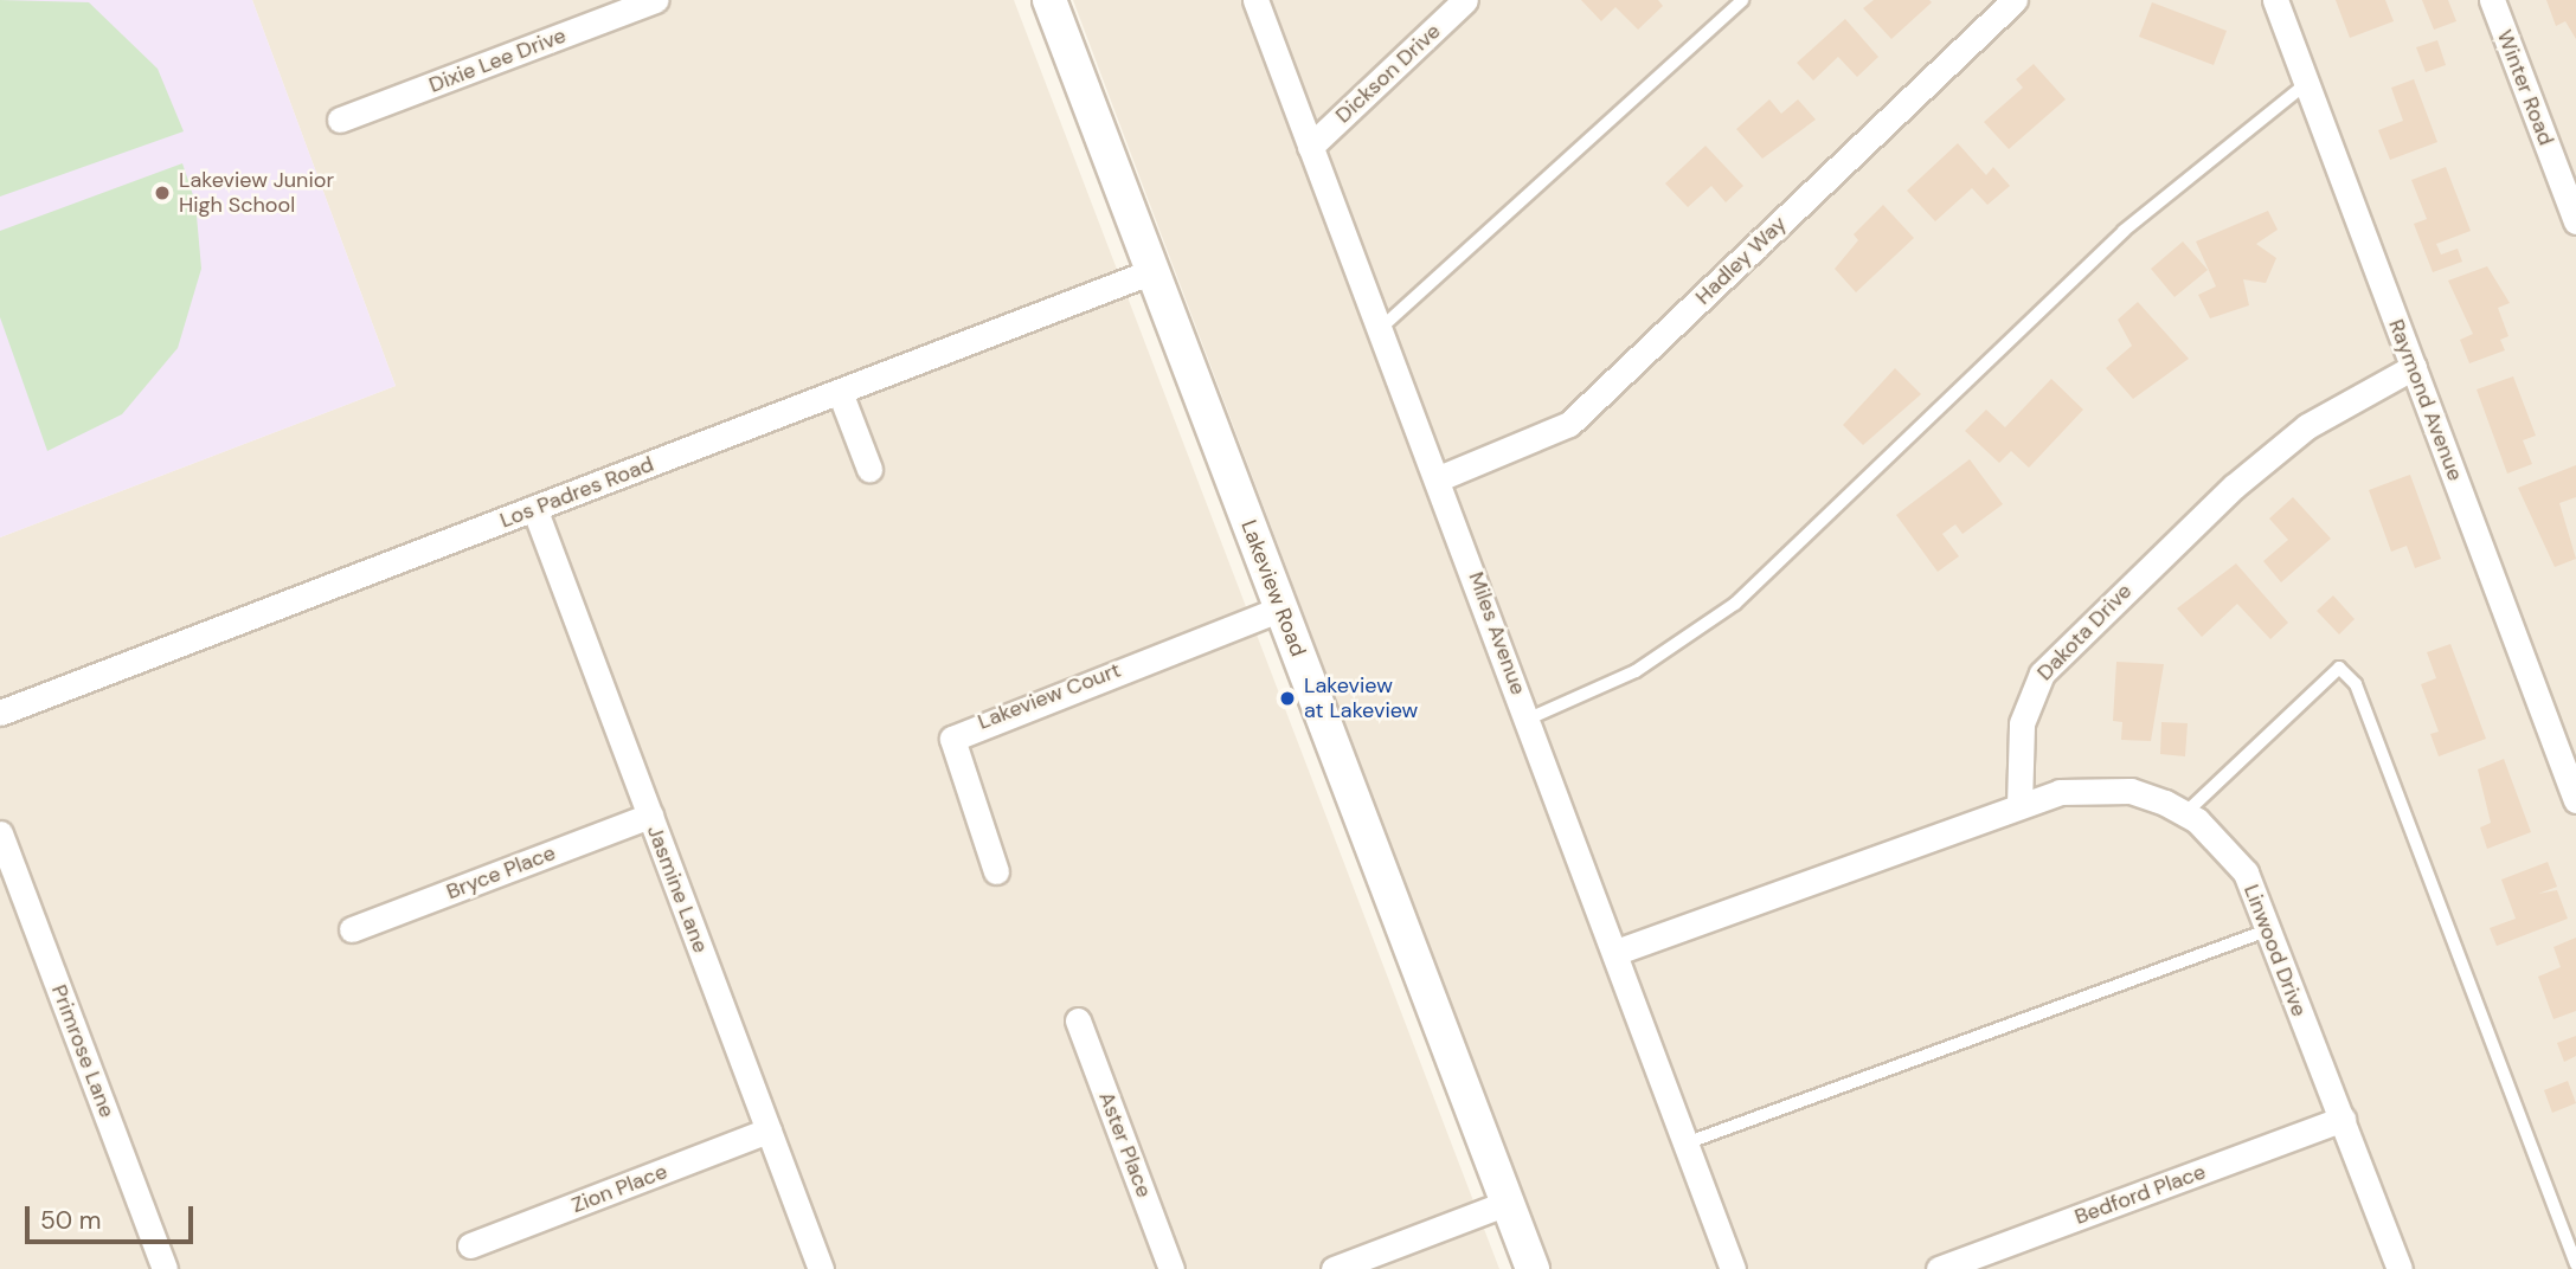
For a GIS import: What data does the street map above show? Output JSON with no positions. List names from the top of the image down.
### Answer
{
  "streets": {
    "main road": ["Lakeview Road"],
    "street": [
      "Dixie Lee Drive",
      "Dickson Drive",
      "Winter Road",
      "Hadley Way",
      "Raymond Avenue",
      "Los Padres Road",
      "Dakota Drive",
      "Miles Avenue",
      "Lakeview Court",
      "Bryce Place",
      "Jasmine Lane",
      "Linwood Drive",
      "Primrose Lane",
      "Aster Place",
      "Zion Place",
      "Bedford Place"
    ]
  },
  "crossings": [
    ["Dickson Drive", "Miles Avenue"],
    ["Hadley Way", "Miles Avenue"],
    ["Raymond Avenue", "Dakota Drive"],
    ["Los Padres Road", "Lakeview Road"],
    ["Los Padres Road", "Jasmine Lane"],
    ["Lakeview Road", "Lakeview Court"],
    ["Dakota Drive", "Linwood Drive"],
    ["Bryce Place", "Jasmine Lane"],
    ["Jasmine Lane", "Zion Place"],
    ["Linwood Drive", "Bedford Place"]
  ],
  "places": ["Lakeview Junior High School", "Lakeview at Lakeview"],
  "scale_bar": "50 m"
}
